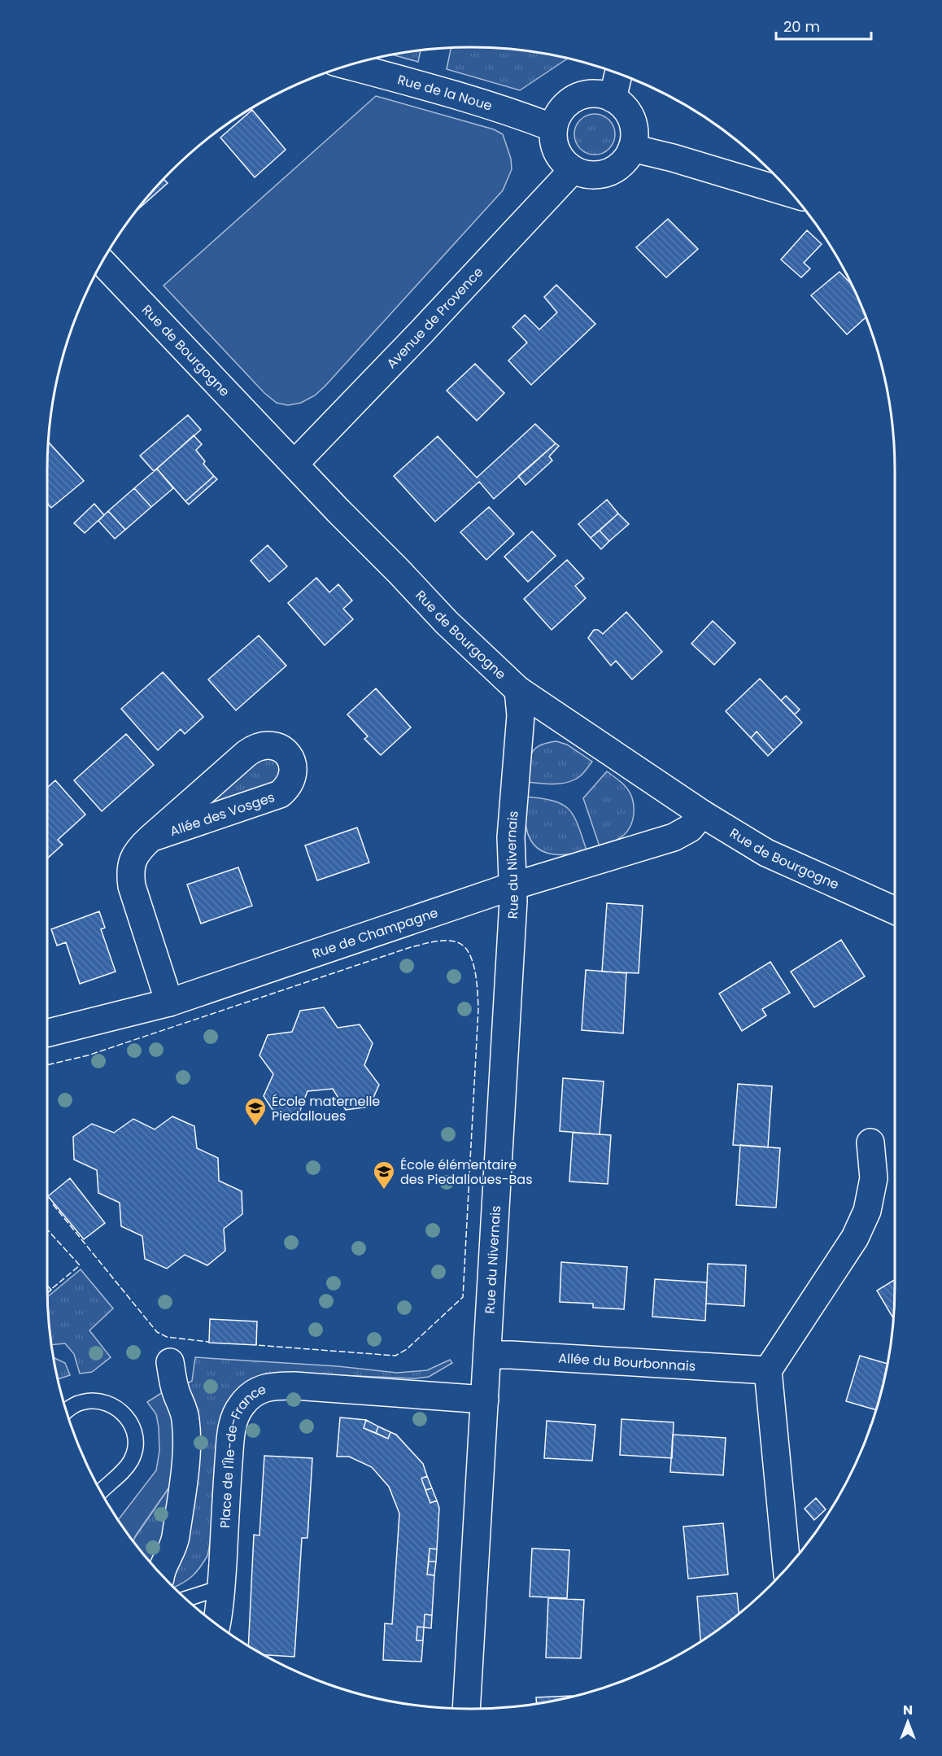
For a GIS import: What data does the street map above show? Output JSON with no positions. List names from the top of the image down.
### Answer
{
  "streets": {
    "street": [
      "Rue de la Noue",
      "Avenue de Provence",
      "Rue de Bourgogne",
      "Allée des Vosges",
      "Rue du Nivernais",
      "Rue de Champagne",
      "Allée du Bourbonnais",
      "Place de l'Île-de-France"
    ]
  },
  "crossings": [
    ["Rue de la Noue", "Avenue de Provence"],
    ["Avenue de Provence", "Rue de Bourgogne"],
    ["Rue de Bourgogne", "Rue du Nivernais"],
    ["Rue de Bourgogne", "Rue de Champagne"],
    ["Allée des Vosges", "Rue de Champagne"],
    ["Rue du Nivernais", "Rue de Champagne"],
    ["Rue du Nivernais", "Allée du Bourbonnais"],
    ["Rue du Nivernais", "Place de l'Île-de-France"]
  ],
  "places": {
    "school or university": ["École maternelle Piedalloues", "École élémentaire des Piedalloues-Bas"]
  },
  "scale_bar": "20 m",
  "north": "top"
}
